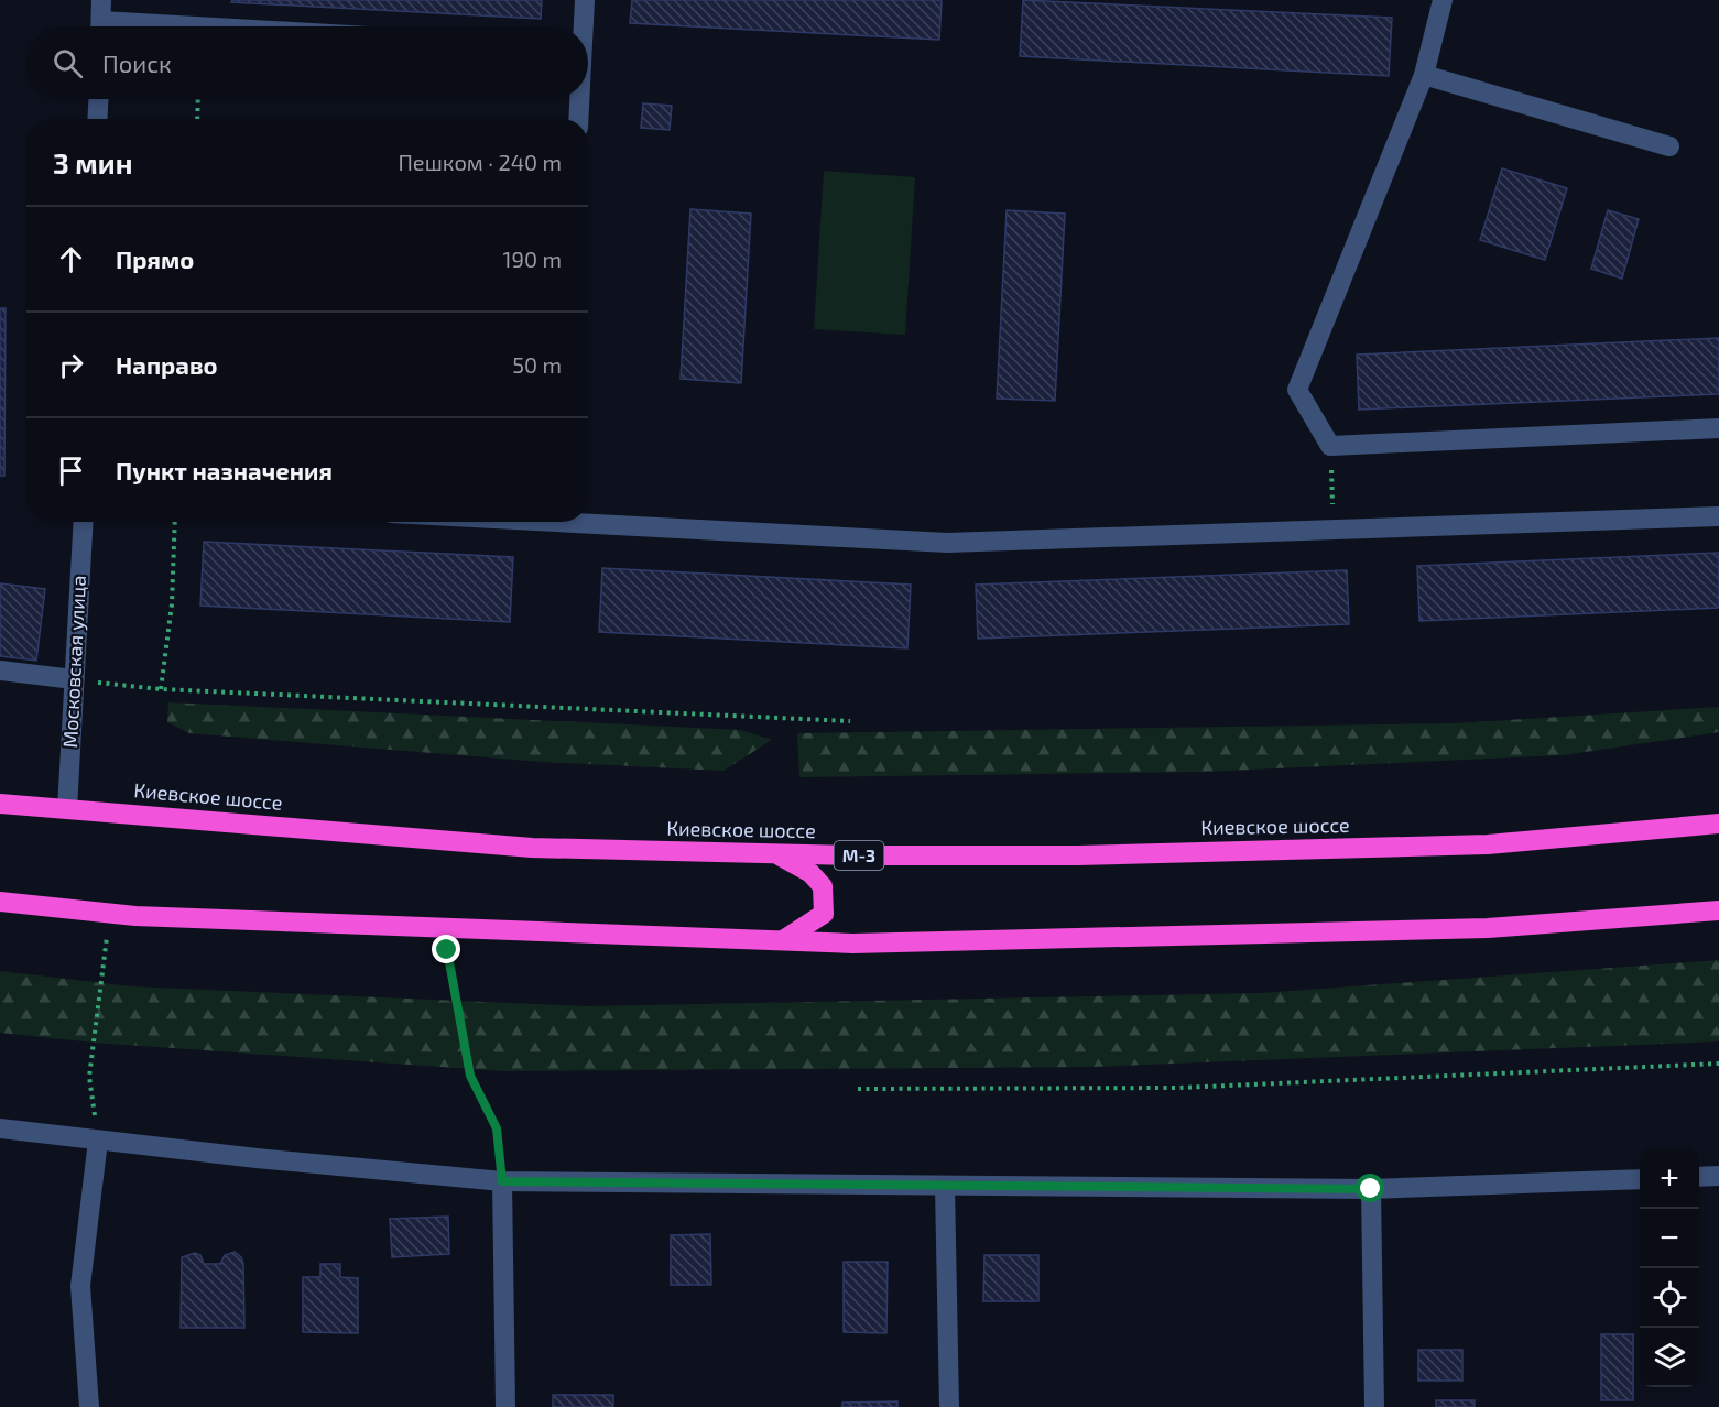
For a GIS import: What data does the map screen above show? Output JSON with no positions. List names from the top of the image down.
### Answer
{
  "streets": {
    "highway": ["Киевское шоссе", "М-3"],
    "street": ["Московская улица"]
  },
  "crossings": [
    ["Московская улица", "Киевское шоссе"]
  ],
  "page": {
    "search": "Поиск",
    "heading": ["3 мин", "Пешком · 240 m"],
    "list": [
      ["Прямо", "190 m"],
      ["Направо", "50 m"],
      "Пункт назначения"
    ],
    "map_buttons": ["+", "−"]
  }
}
